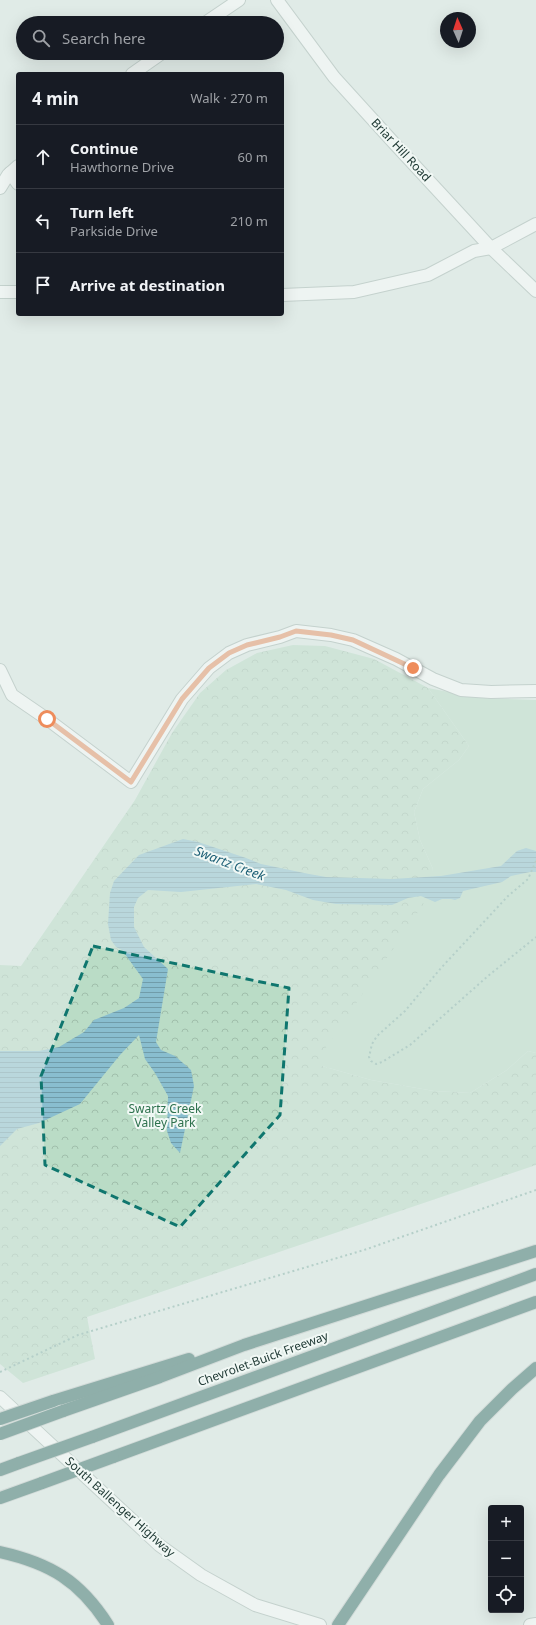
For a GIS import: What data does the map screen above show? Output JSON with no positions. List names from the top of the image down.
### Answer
{
  "streets": {
    "highway": ["Chevrolet-Buick Freeway"],
    "street": ["Briar Hill Road", "South Ballenger Highway"]
  },
  "water": ["Swartz Creek"],
  "parks": ["Swartz Creek Valley Park"],
  "north": "top",
  "page": {
    "search": "Search here",
    "heading": ["4 min", "Walk · 270 m"],
    "list": [
      ["Continue", "Hawthorne Drive", "60 m"],
      ["Turn left", "Parkside Drive", "210 m"],
      "Arrive at destination"
    ],
    "map_buttons": ["+", "−"]
  }
}
